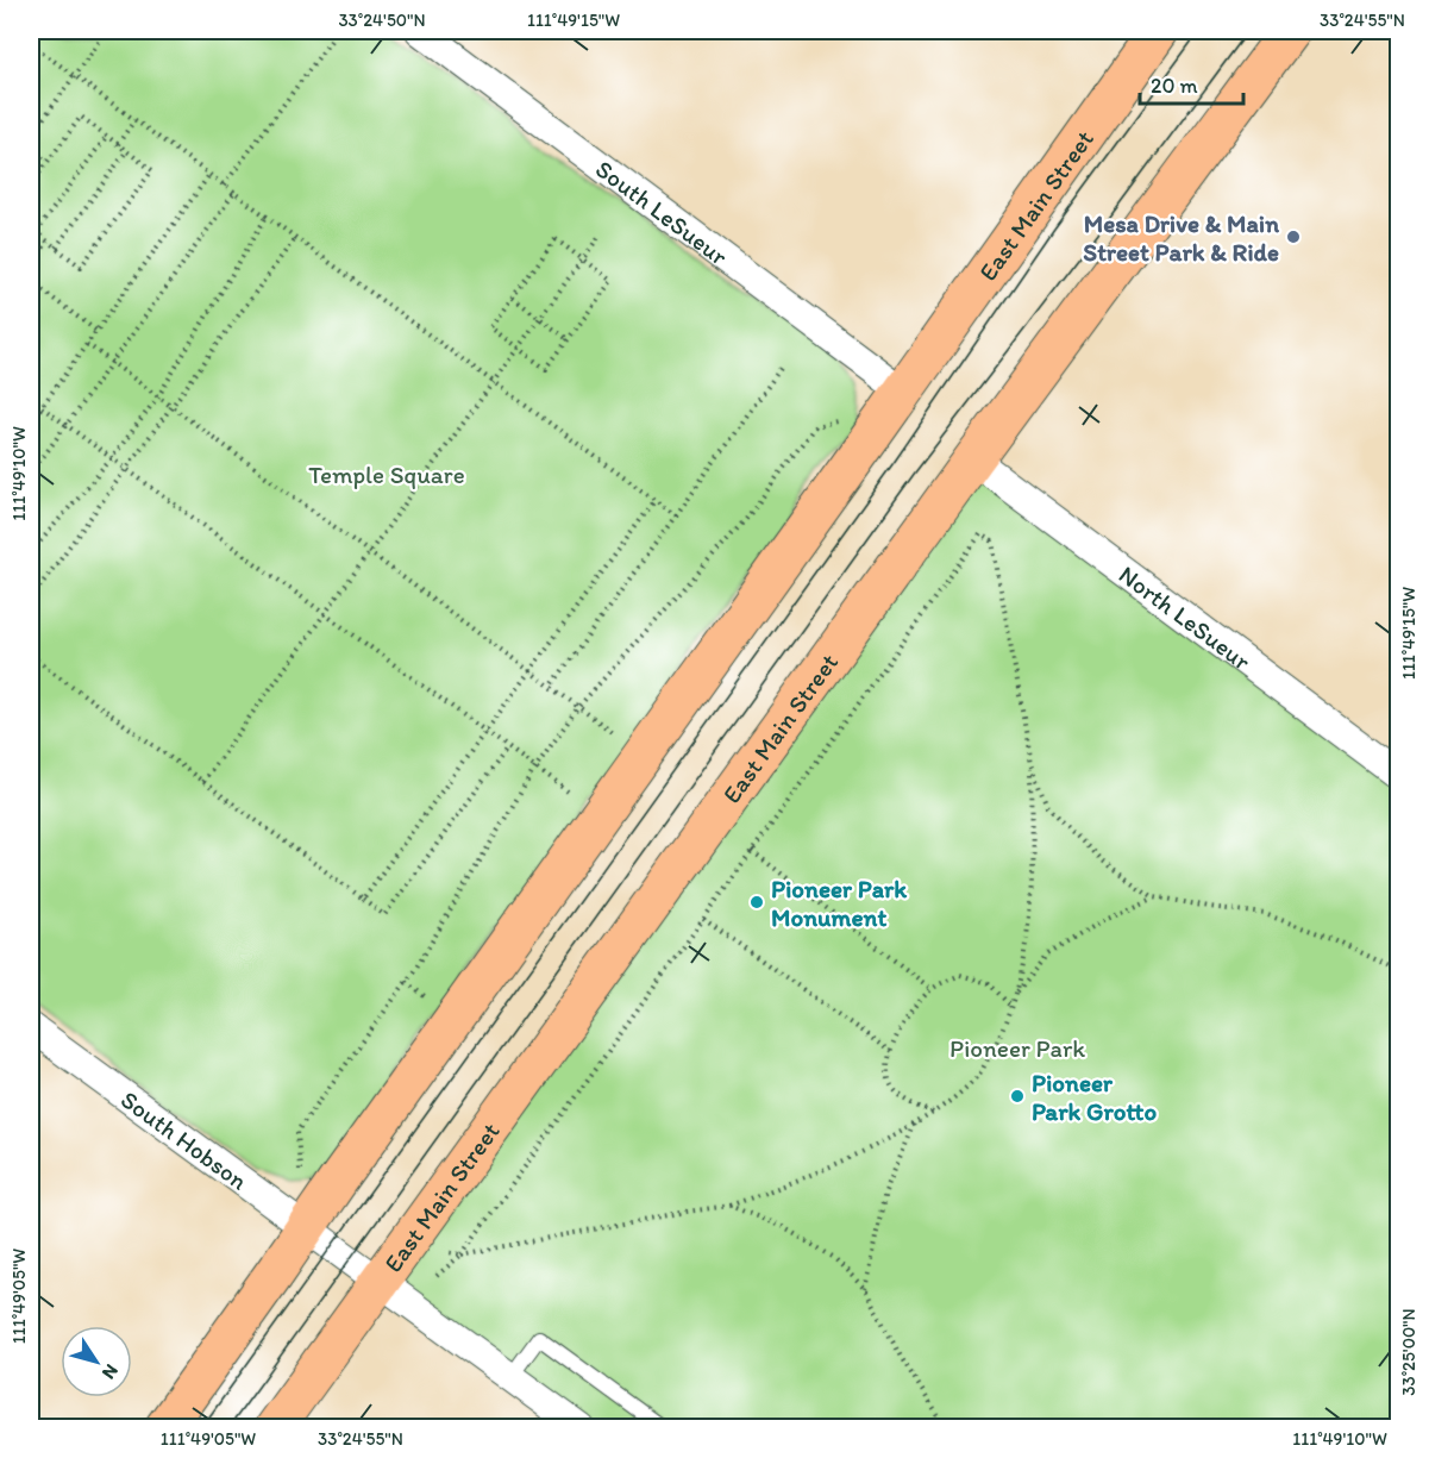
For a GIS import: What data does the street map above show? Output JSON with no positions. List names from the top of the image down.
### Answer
{
  "streets": {
    "main road": ["East Main Street"],
    "street": ["South LeSueur", "North LeSueur", "South Hobson"]
  },
  "crossings": [
    ["East Main Street", "South LeSueur"],
    ["East Main Street", "North LeSueur"],
    ["East Main Street", "South Hobson"]
  ],
  "parks": ["Temple Square", "Pioneer Park"],
  "places": ["Mesa Drive & Main Street Park & Ride", "Pioneer Park Monument", "Pioneer Park Grotto"],
  "scale_bar": "20 m",
  "north": "bottom right",
  "coordinates": [
    "33°24'50\"N",
    "111°49'15\"W",
    "33°24'55\"N",
    "111°49'10\"W",
    "111°49'05\"W",
    "33°25'00\"N"
  ]
}
